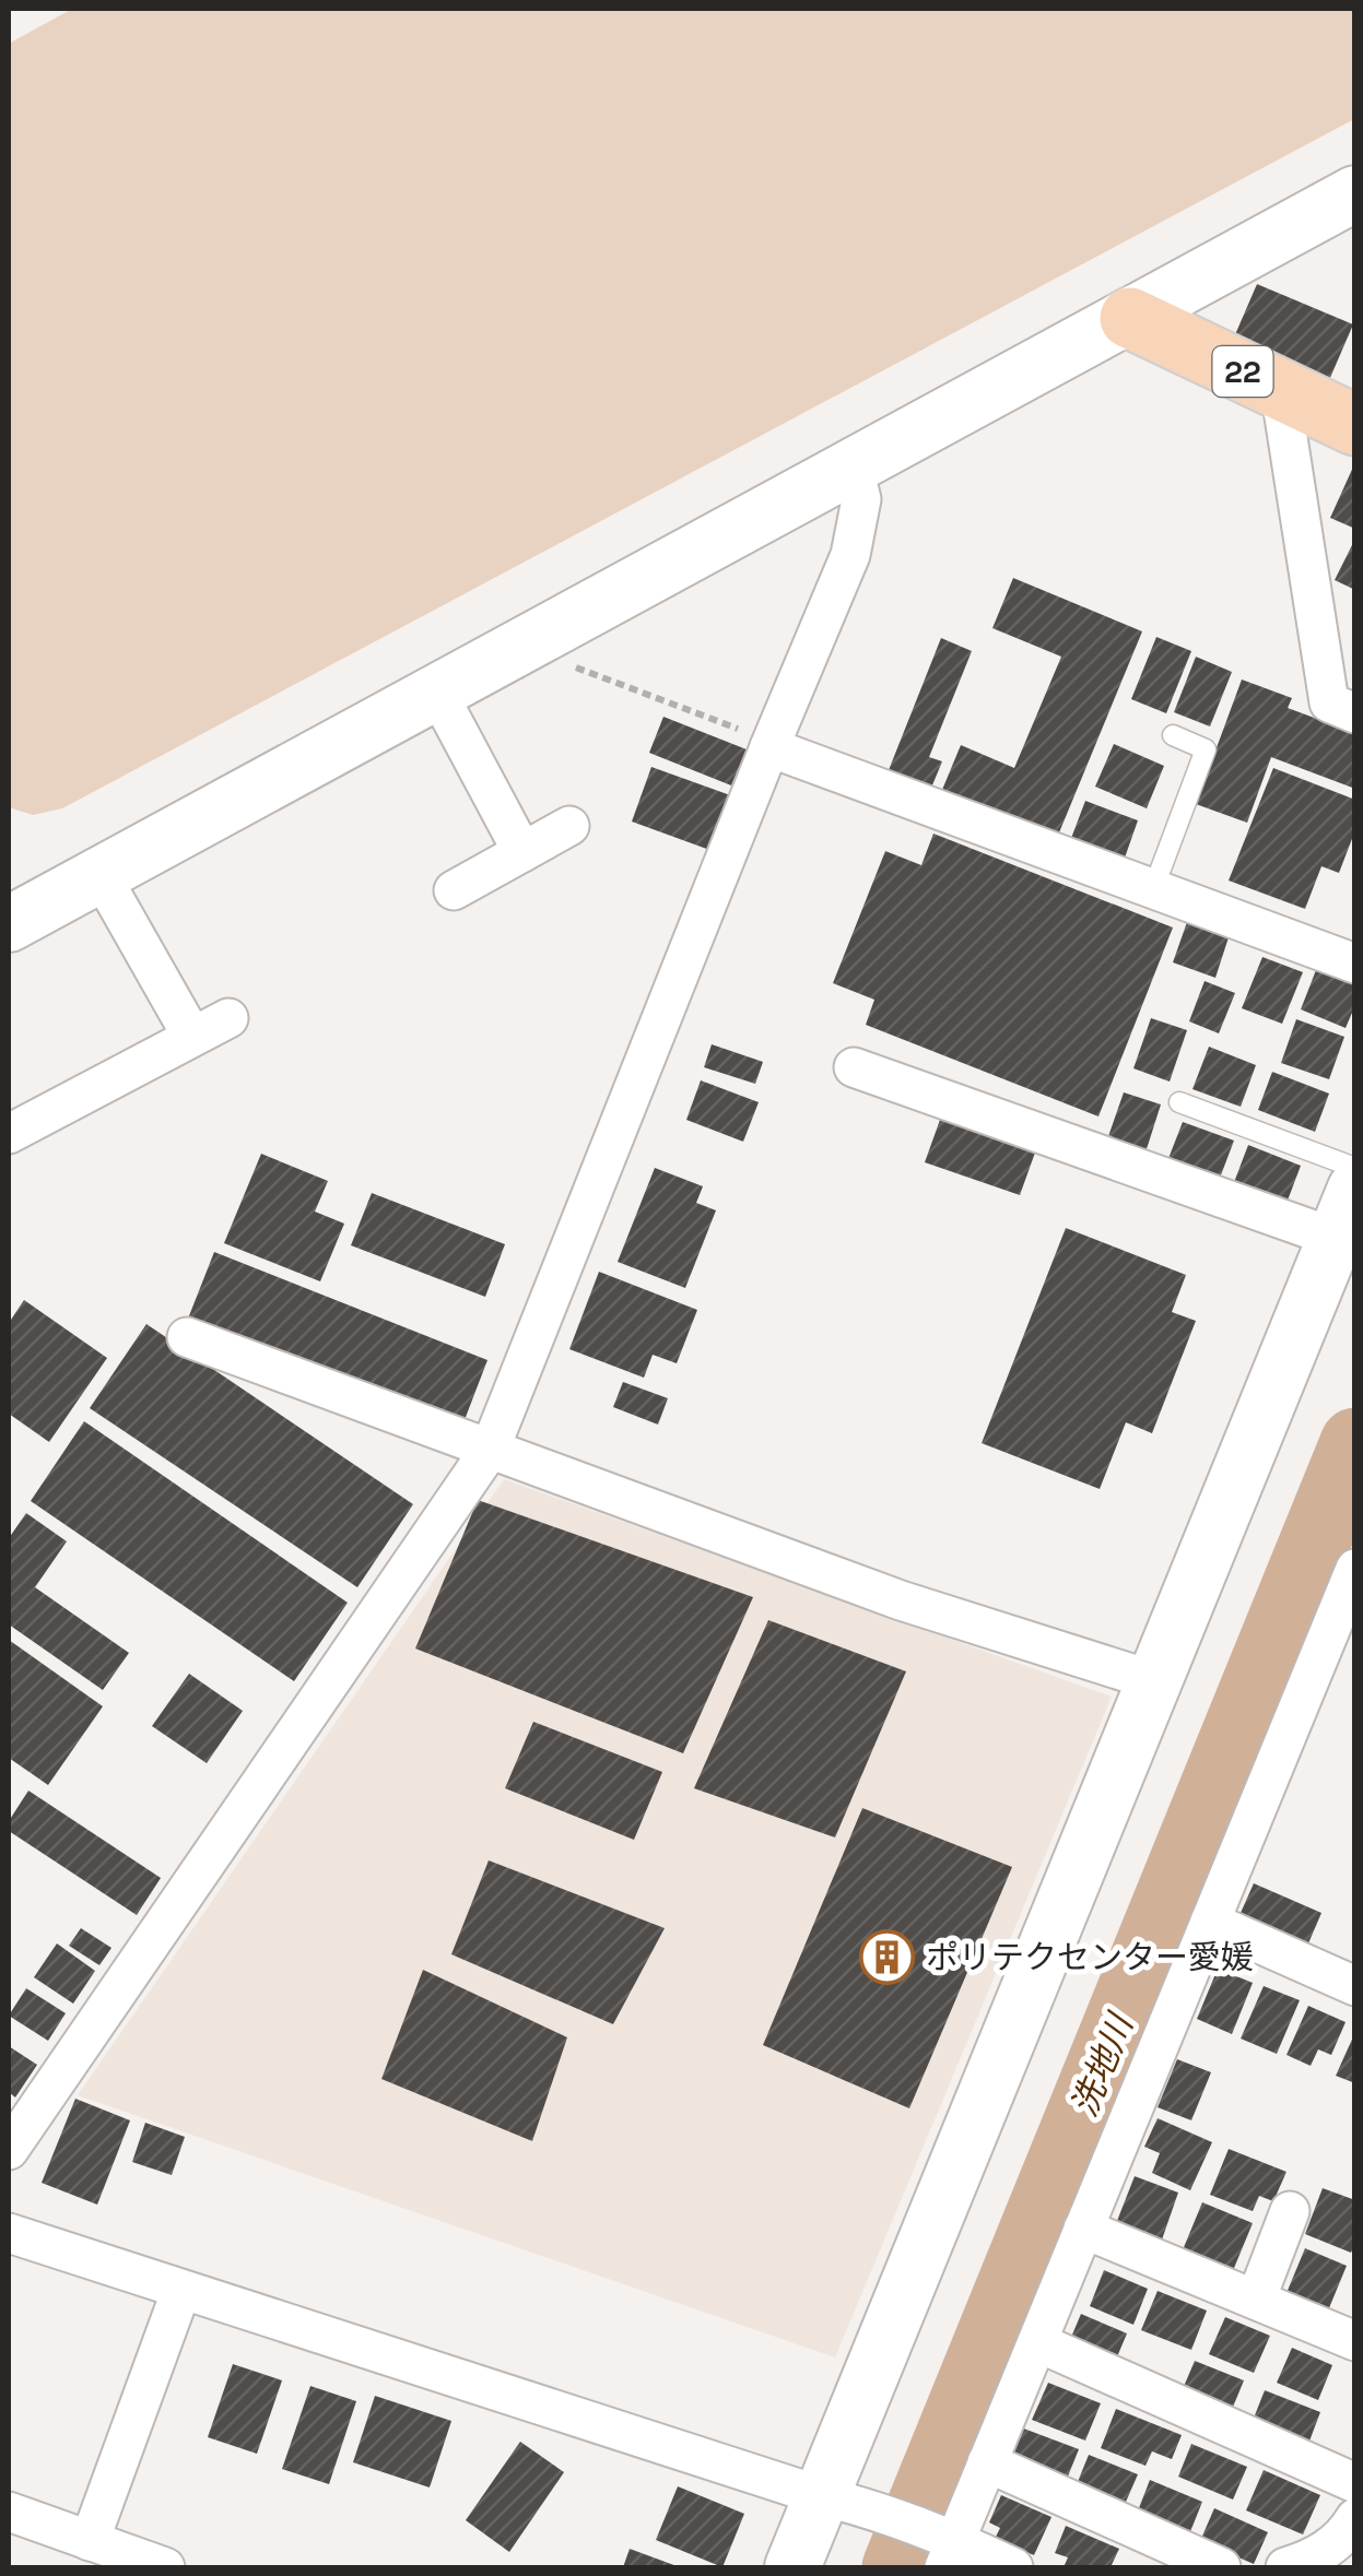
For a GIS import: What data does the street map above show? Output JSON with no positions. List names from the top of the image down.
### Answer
{
  "streets": {
    "main road": ["22"]
  },
  "water": ["洗地川"],
  "places": {
    "building": ["ポリテクセンター愛媛"]
  }
}
